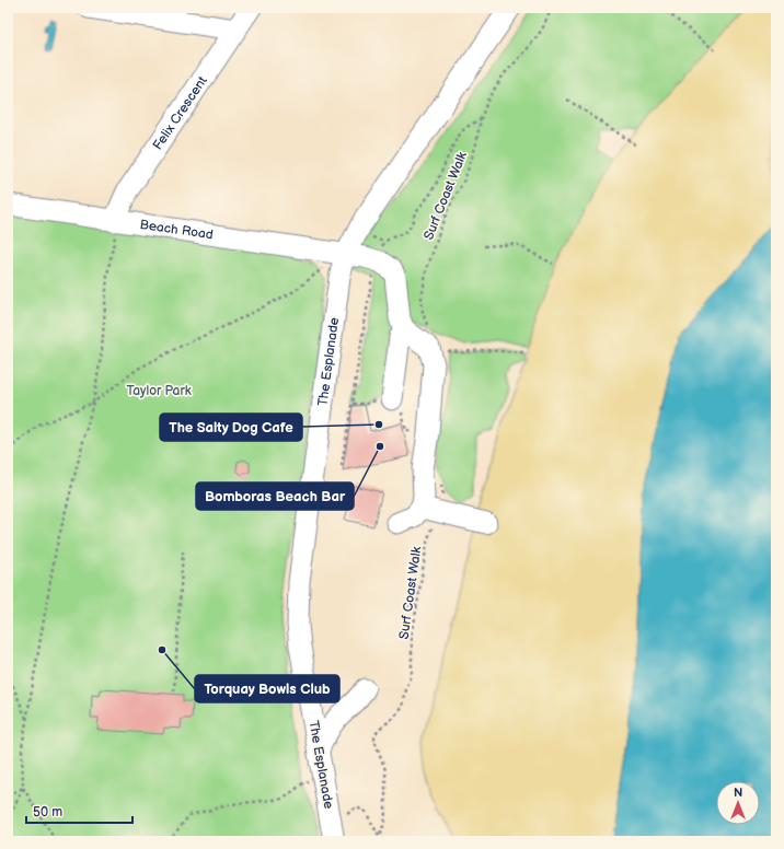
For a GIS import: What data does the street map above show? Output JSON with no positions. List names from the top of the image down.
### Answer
{
  "streets": {
    "street": ["Felix Crescent", "Beach Road", "The Esplanade"],
    "path": ["Surf Coast Walk"]
  },
  "crossings": [
    ["Felix Crescent", "Beach Road"],
    ["Beach Road", "The Esplanade"]
  ],
  "parks": ["Taylor Park"],
  "places": ["The Salty Dog Cafe", "Bomboras Beach Bar", "Torquay Bowls Club"],
  "scale_bar": "50 m",
  "north": "top"
}
